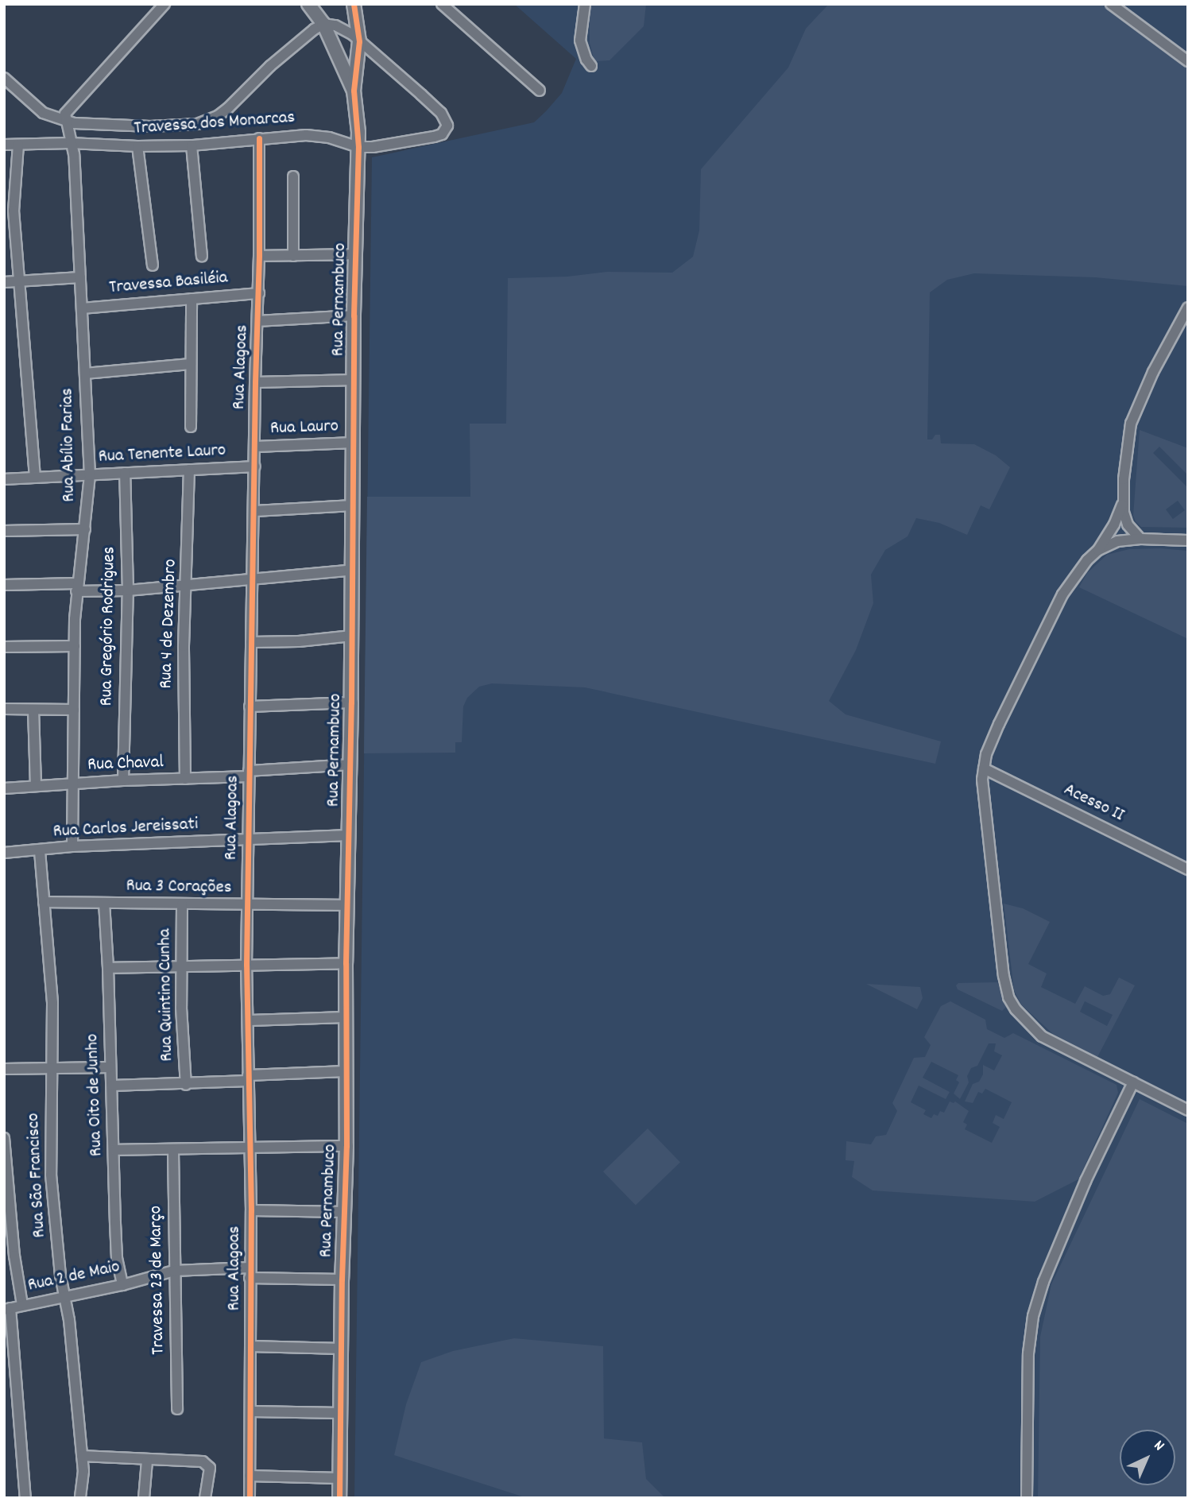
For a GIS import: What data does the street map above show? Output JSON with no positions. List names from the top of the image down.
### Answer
{
  "streets": {
    "street": [
      "Travessa dos Monarcas",
      "Travessa Basiléia",
      "Rua Pernambuco",
      "Rua Alagoas",
      "Rua Lauro",
      "Rua Abílio Farias",
      "Rua Tenente Lauro",
      "Rua 4 de Dezembro",
      "Rua Gregório Rodrigues",
      "Rua Chaval",
      "Acesso II",
      "Rua Carlos Jereissati",
      "Rua 3 Corações",
      "Rua Quintino Cunha",
      "Rua Oito de Junho",
      "Rua São Francisco",
      "Rua 2 de Maio",
      "Travessa 23 de Março"
    ]
  },
  "crossings": [
    ["Travessa dos Monarcas", "Rua Pernambuco"],
    ["Travessa dos Monarcas", "Rua Alagoas"],
    ["Travessa dos Monarcas", "Rua Abílio Farias"],
    ["Travessa Basiléia", "Rua Alagoas"],
    ["Travessa Basiléia", "Rua Abílio Farias"],
    ["Rua Pernambuco", "Rua Lauro"],
    ["Rua Pernambuco", "Rua Chaval"],
    ["Rua Pernambuco", "Rua Carlos Jereissati"],
    ["Rua Pernambuco", "Rua 3 Corações"],
    ["Rua Pernambuco", "Rua 2 de Maio"],
    ["Rua Alagoas", "Rua Lauro"],
    ["Rua Alagoas", "Rua Tenente Lauro"],
    ["Rua Alagoas", "Rua Chaval"],
    ["Rua Alagoas", "Rua Carlos Jereissati"],
    ["Rua Alagoas", "Rua 3 Corações"],
    ["Rua Alagoas", "Rua 2 de Maio"],
    ["Rua Abílio Farias", "Rua Tenente Lauro"],
    ["Rua Abílio Farias", "Rua Chaval"],
    ["Rua Abílio Farias", "Rua Carlos Jereissati"],
    ["Rua Tenente Lauro", "Rua 4 de Dezembro"],
    ["Rua Tenente Lauro", "Rua Gregório Rodrigues"],
    ["Rua 4 de Dezembro", "Rua Chaval"],
    ["Rua Gregório Rodrigues", "Rua Chaval"],
    ["Rua Carlos Jereissati", "Rua São Francisco"],
    ["Rua 3 Corações", "Rua Quintino Cunha"],
    ["Rua 3 Corações", "Rua Oito de Junho"],
    ["Rua 3 Corações", "Rua São Francisco"],
    ["Rua Oito de Junho", "Rua 2 de Maio"],
    ["Rua São Francisco", "Rua 2 de Maio"],
    ["Rua 2 de Maio", "Travessa 23 de Março"]
  ],
  "north": "top right"
}
